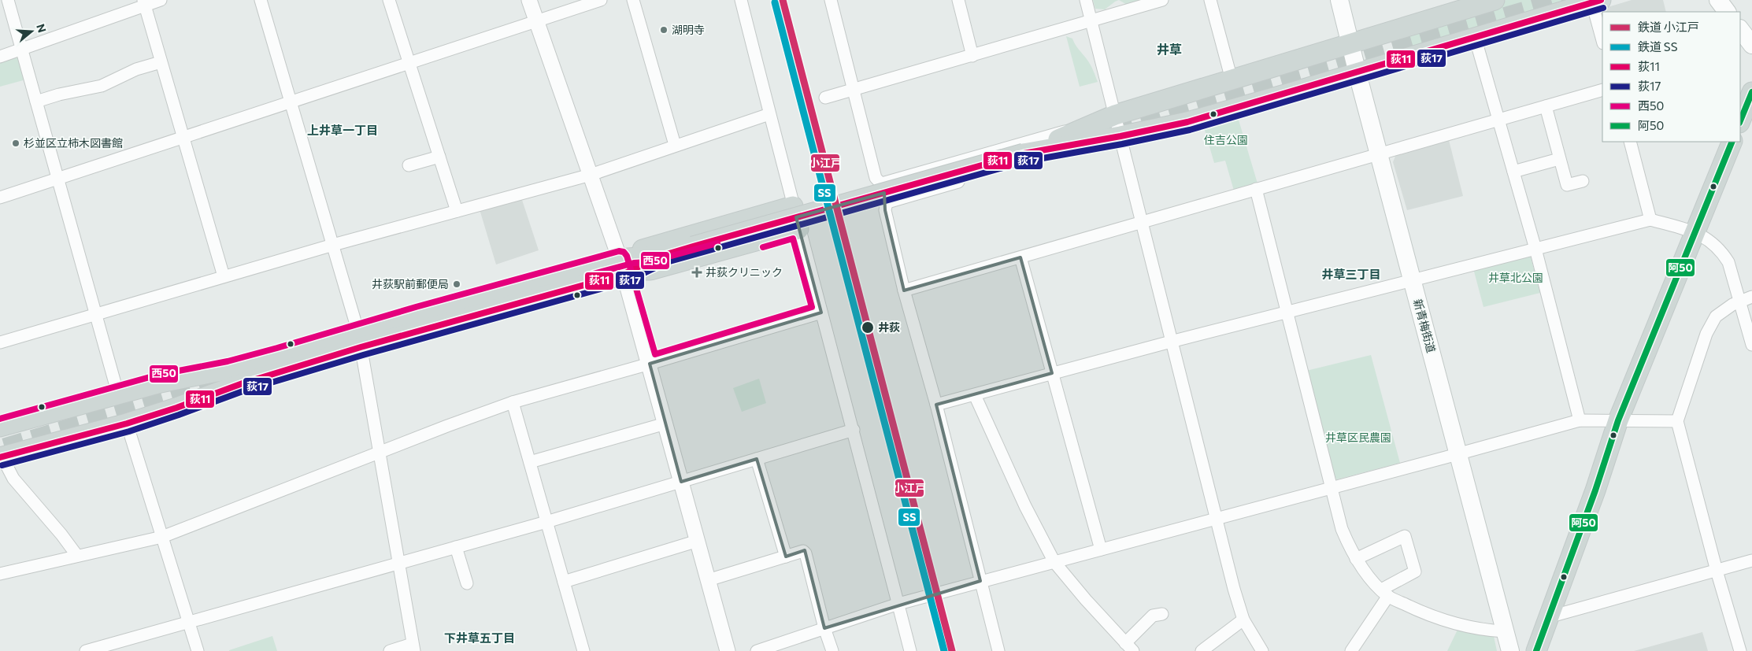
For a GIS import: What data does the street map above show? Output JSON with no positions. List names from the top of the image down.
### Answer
{
  "streets": {
    "main road": ["新青梅街道"]
  },
  "districts": [
    "井草",
    "上井草一丁目",
    "井草三丁目",
    "下井草五丁目"
  ],
  "parks": ["住吉公園", "井草北公園", "井草区民農園"],
  "places": {
    "other": [
      "湖明寺",
      "杉並区立柿木図書館",
      "井荻駅前郵便局",
      "井荻"
    ],
    "health": ["井荻クリニック"]
  },
  "lines": [
    "rail line 小江戸",
    "transit line 荻11",
    "rail line SS",
    "transit line 荻17",
    "transit line 阿50",
    "transit line 西50"
  ],
  "legend": [
    "鉄道 小江戸",
    "鉄道 SS",
    "荻11",
    "荻17",
    "西50",
    "阿50"
  ],
  "north": "right"
}
